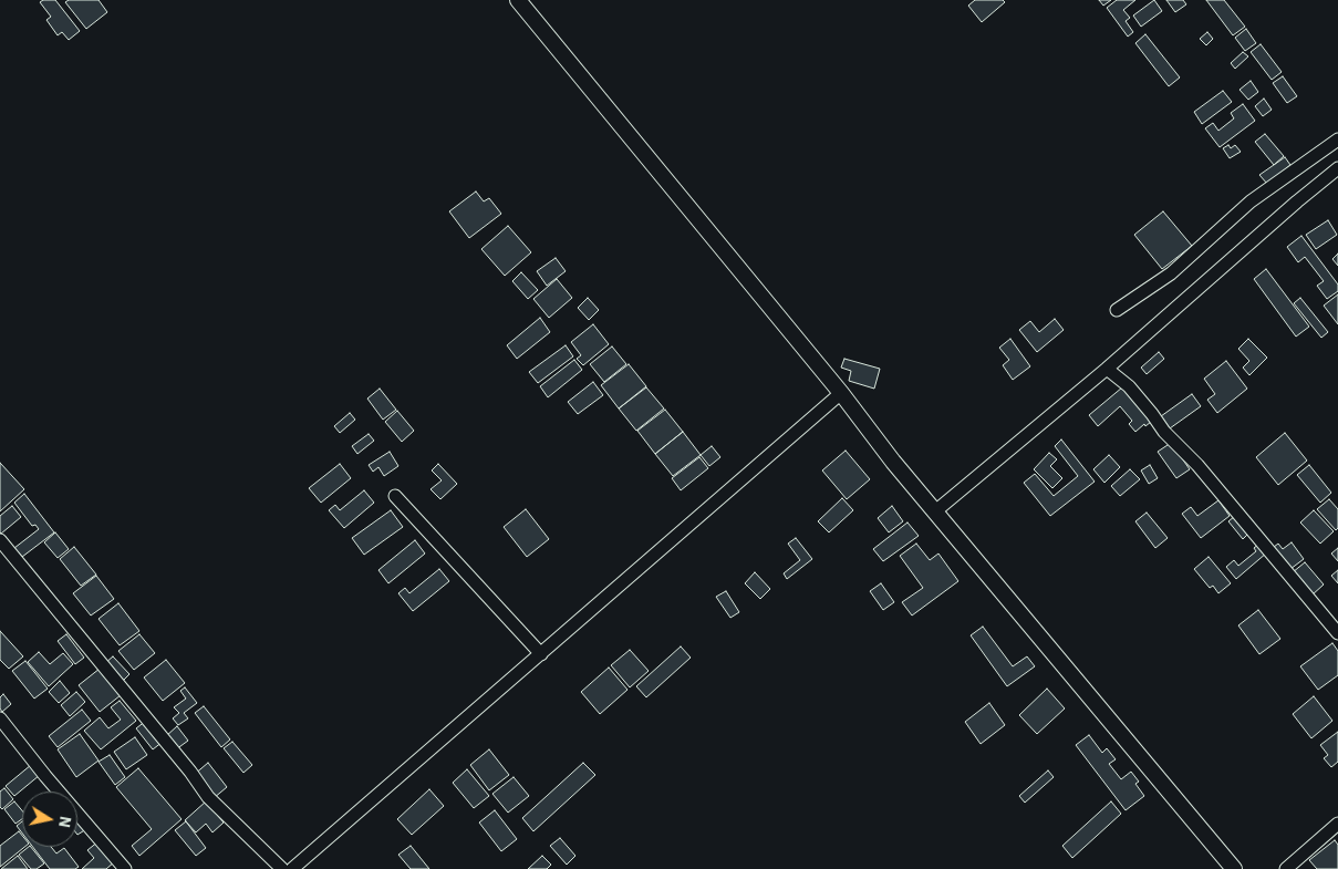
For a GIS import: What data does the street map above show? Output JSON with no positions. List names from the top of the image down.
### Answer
{
  "north": "right"
}
